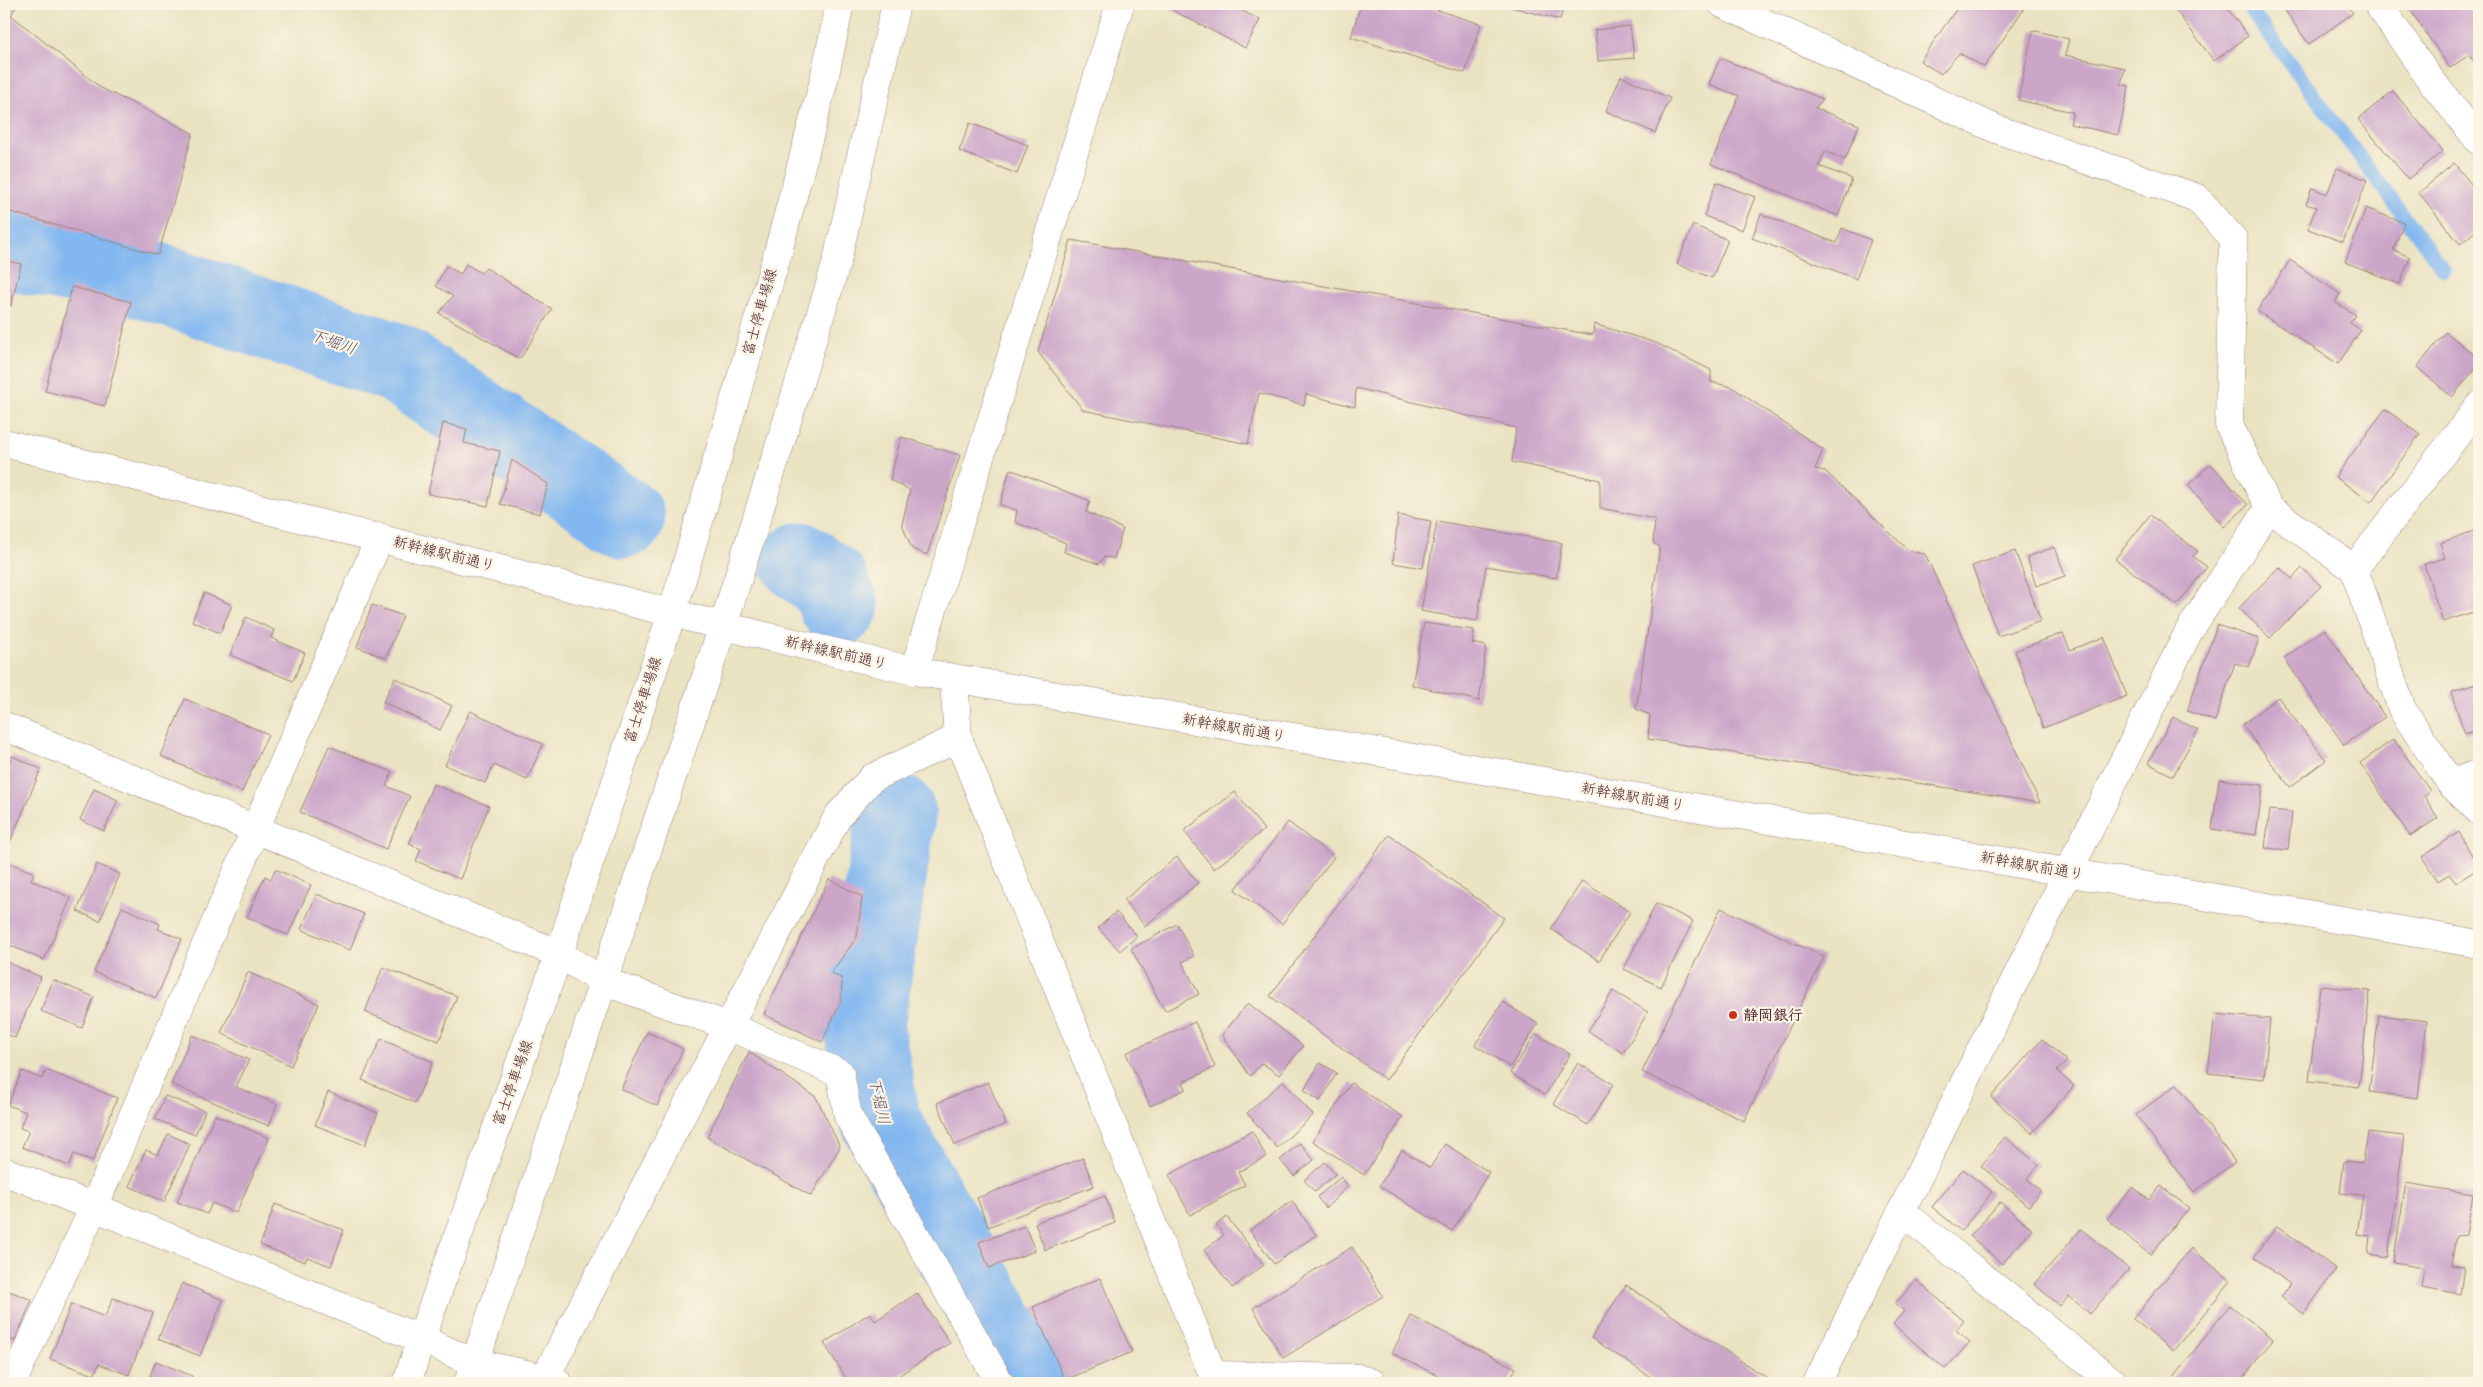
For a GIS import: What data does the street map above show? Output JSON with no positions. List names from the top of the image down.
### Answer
{
  "streets": {
    "street": ["富士停車場線", "新幹線駅前通り"]
  },
  "crossings": [
    ["富士停車場線", "新幹線駅前通り"]
  ],
  "water": ["下堀川"],
  "places": ["静岡銀行"]
}
